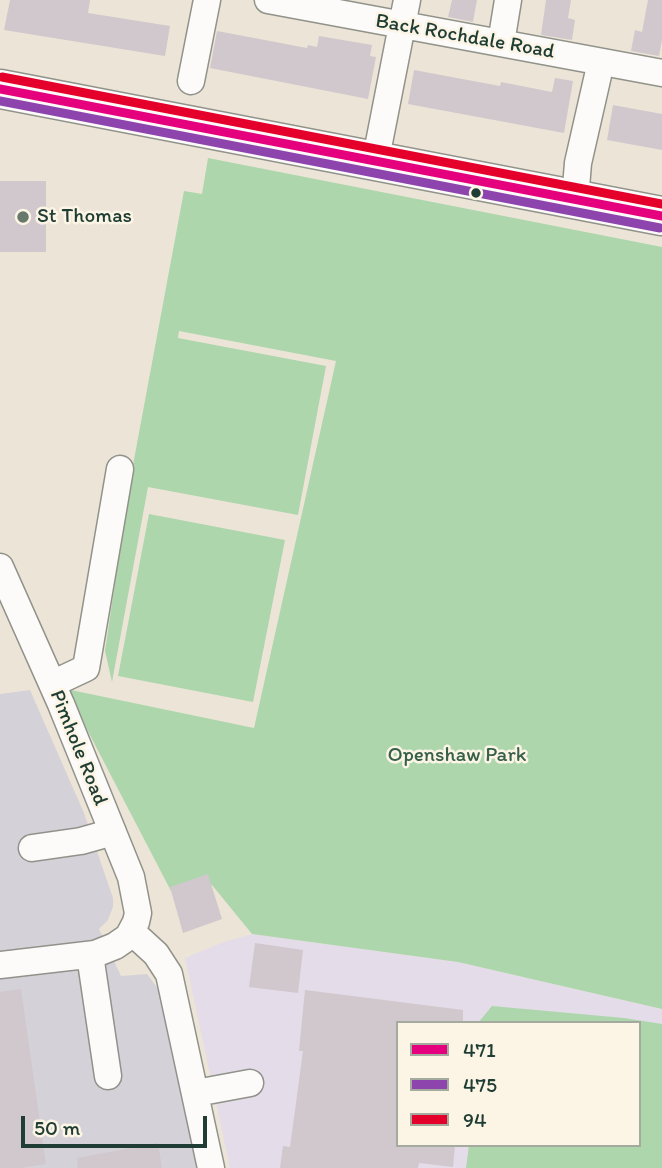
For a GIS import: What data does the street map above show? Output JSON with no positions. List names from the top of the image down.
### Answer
{
  "streets": {
    "street": ["Back Rochdale Road", "Pimhole Road"]
  },
  "parks": ["Openshaw Park"],
  "places": ["St Thomas"],
  "lines": ["transit line 94", "transit line 471", "transit line 475"],
  "legend": ["471", "475", "94"],
  "scale_bar": "50 m"
}
